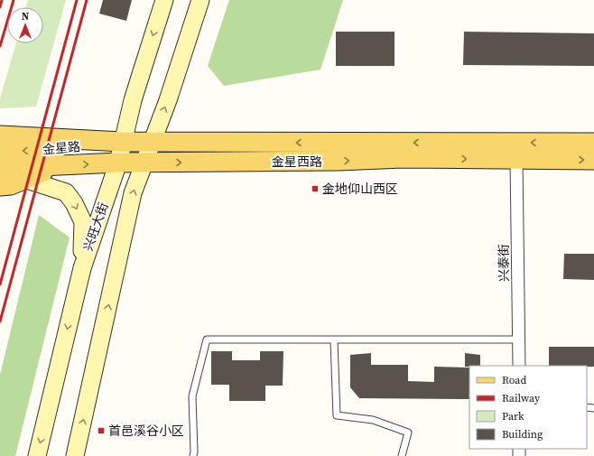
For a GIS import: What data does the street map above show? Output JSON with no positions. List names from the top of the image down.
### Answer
{
  "streets": {
    "main road": ["金星路", "金星西路", "兴旺大街"],
    "street": ["兴泰街"]
  },
  "crossings": [
    ["金星路", "金星西路"],
    ["金星路", "兴旺大街"],
    ["金星西路", "兴旺大街"],
    ["金星西路", "兴泰街"]
  ],
  "places": {
    "transit": ["金地仰山西区", "首邑溪谷小区"]
  },
  "legend": [
    "Road",
    "Railway",
    "Park",
    "Building"
  ],
  "north": "top"
}
